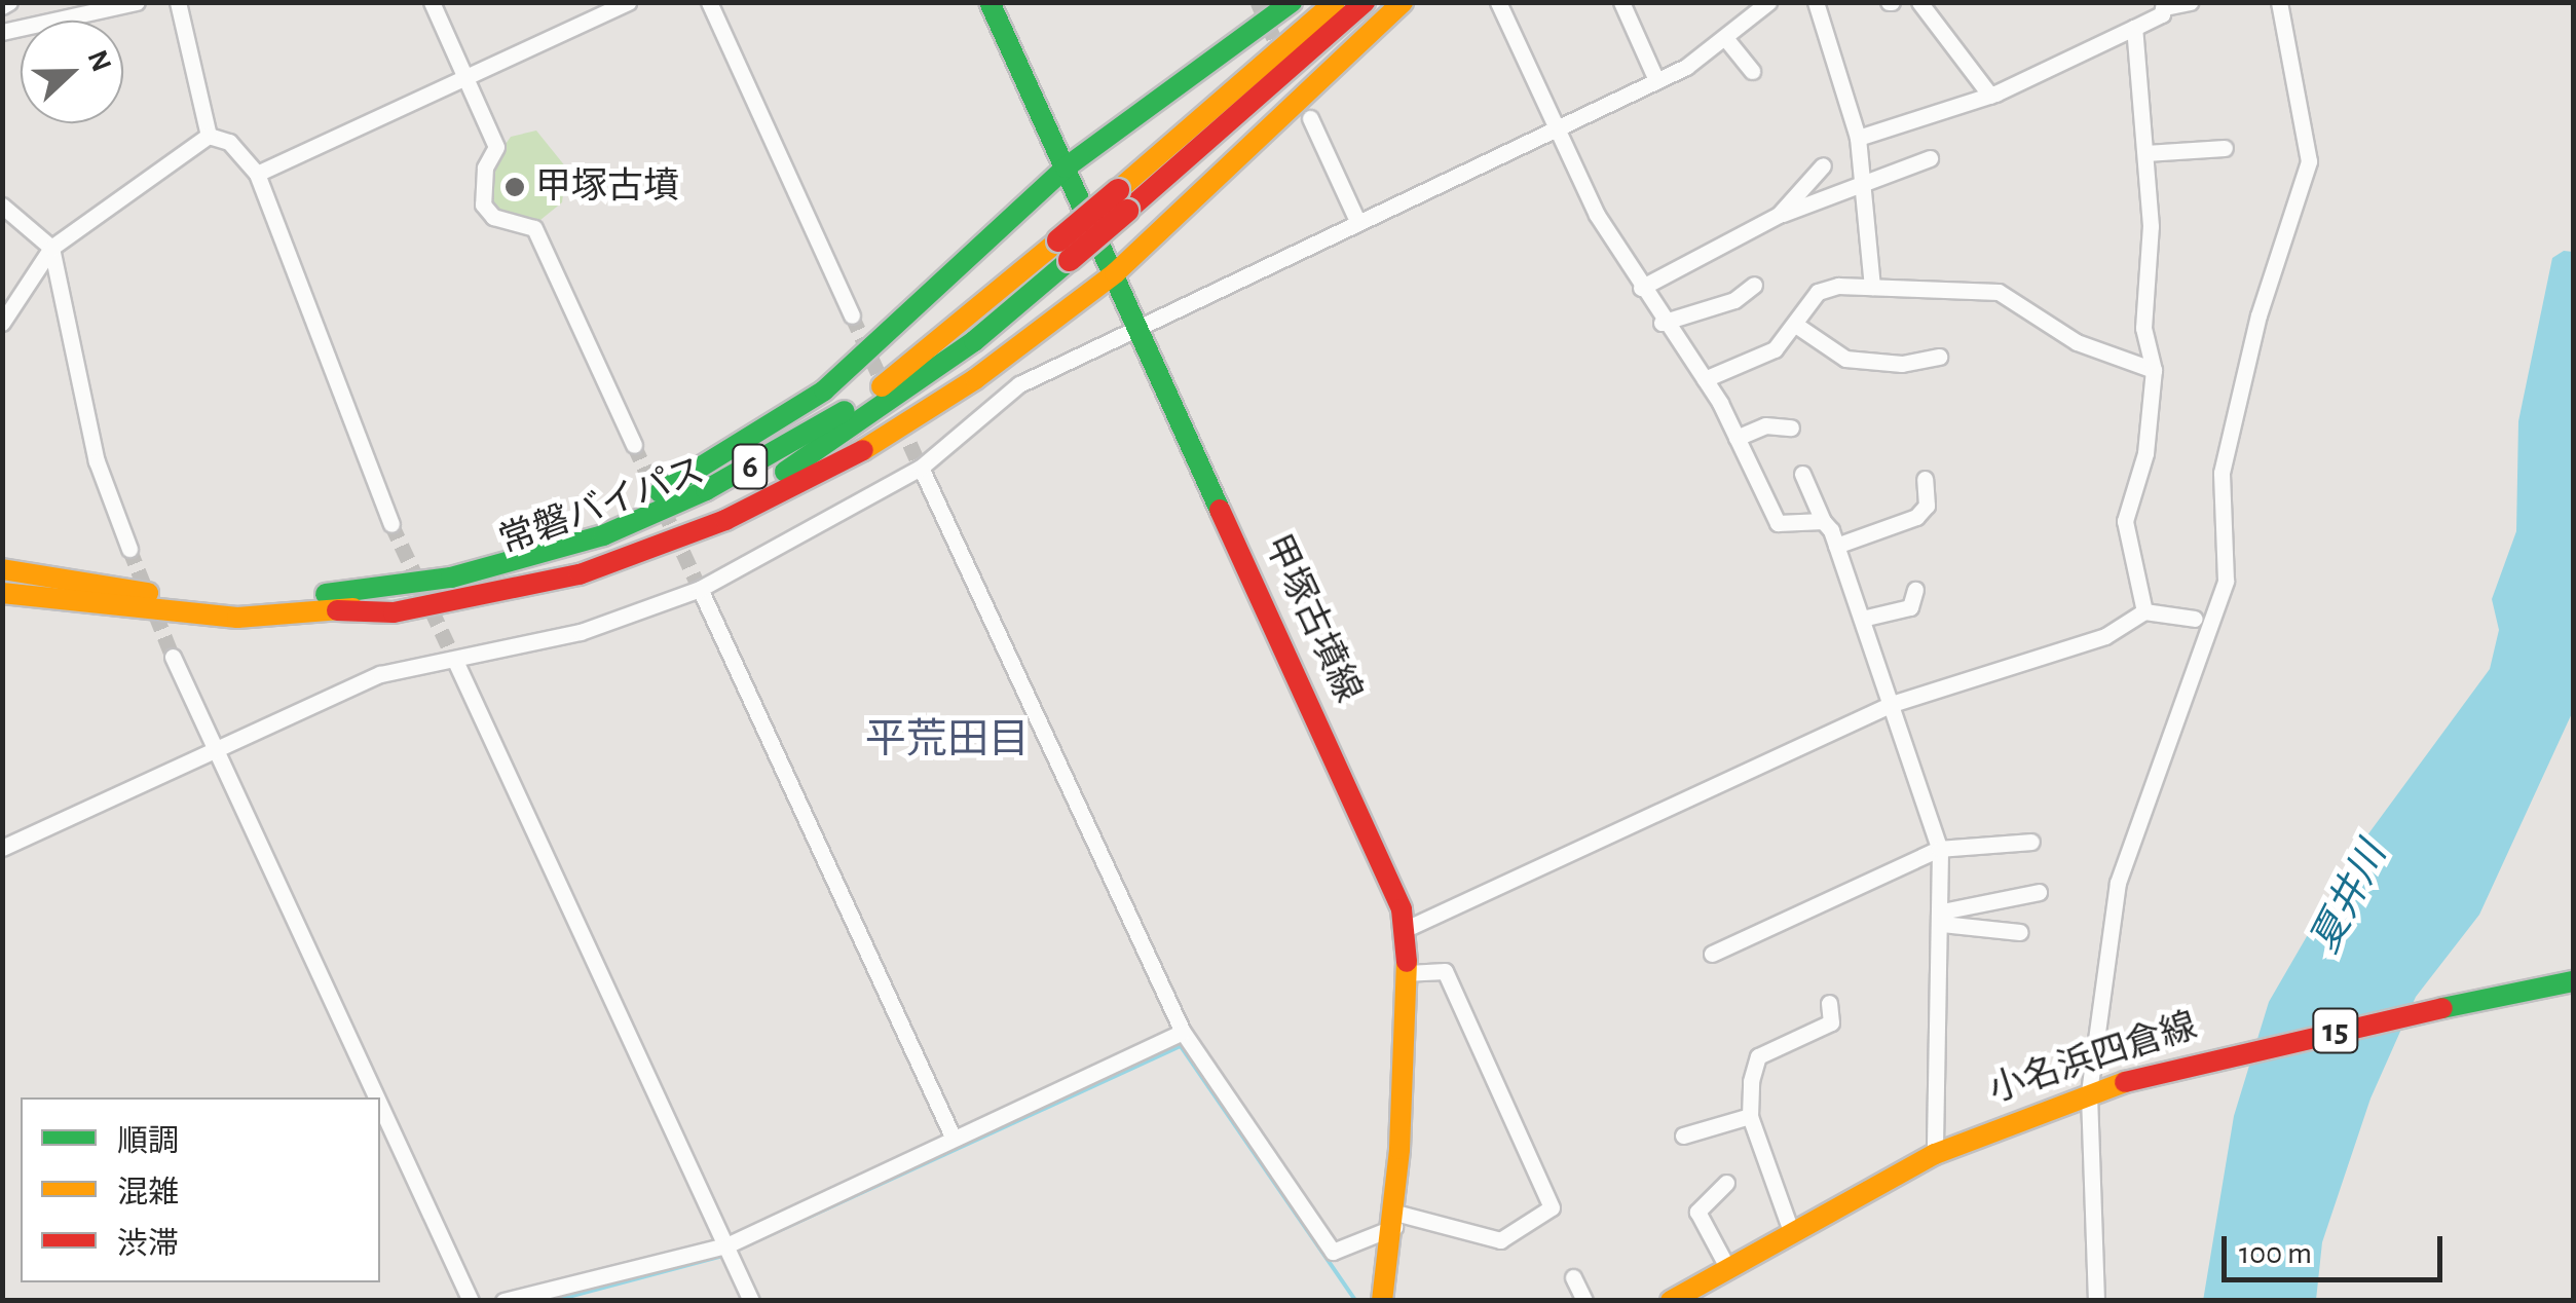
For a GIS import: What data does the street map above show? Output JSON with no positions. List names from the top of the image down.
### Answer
{
  "streets": {
    "main road": [
      "6",
      "常磐バイパス",
      "甲塚古墳線",
      "15",
      "小名浜四倉線"
    ]
  },
  "districts": ["平荒田目"],
  "water": ["夏井川"],
  "places": ["甲塚古墳"],
  "legend": ["順調", "混雑", "渋滞"],
  "scale_bar": "100 m",
  "north": "right"
}
